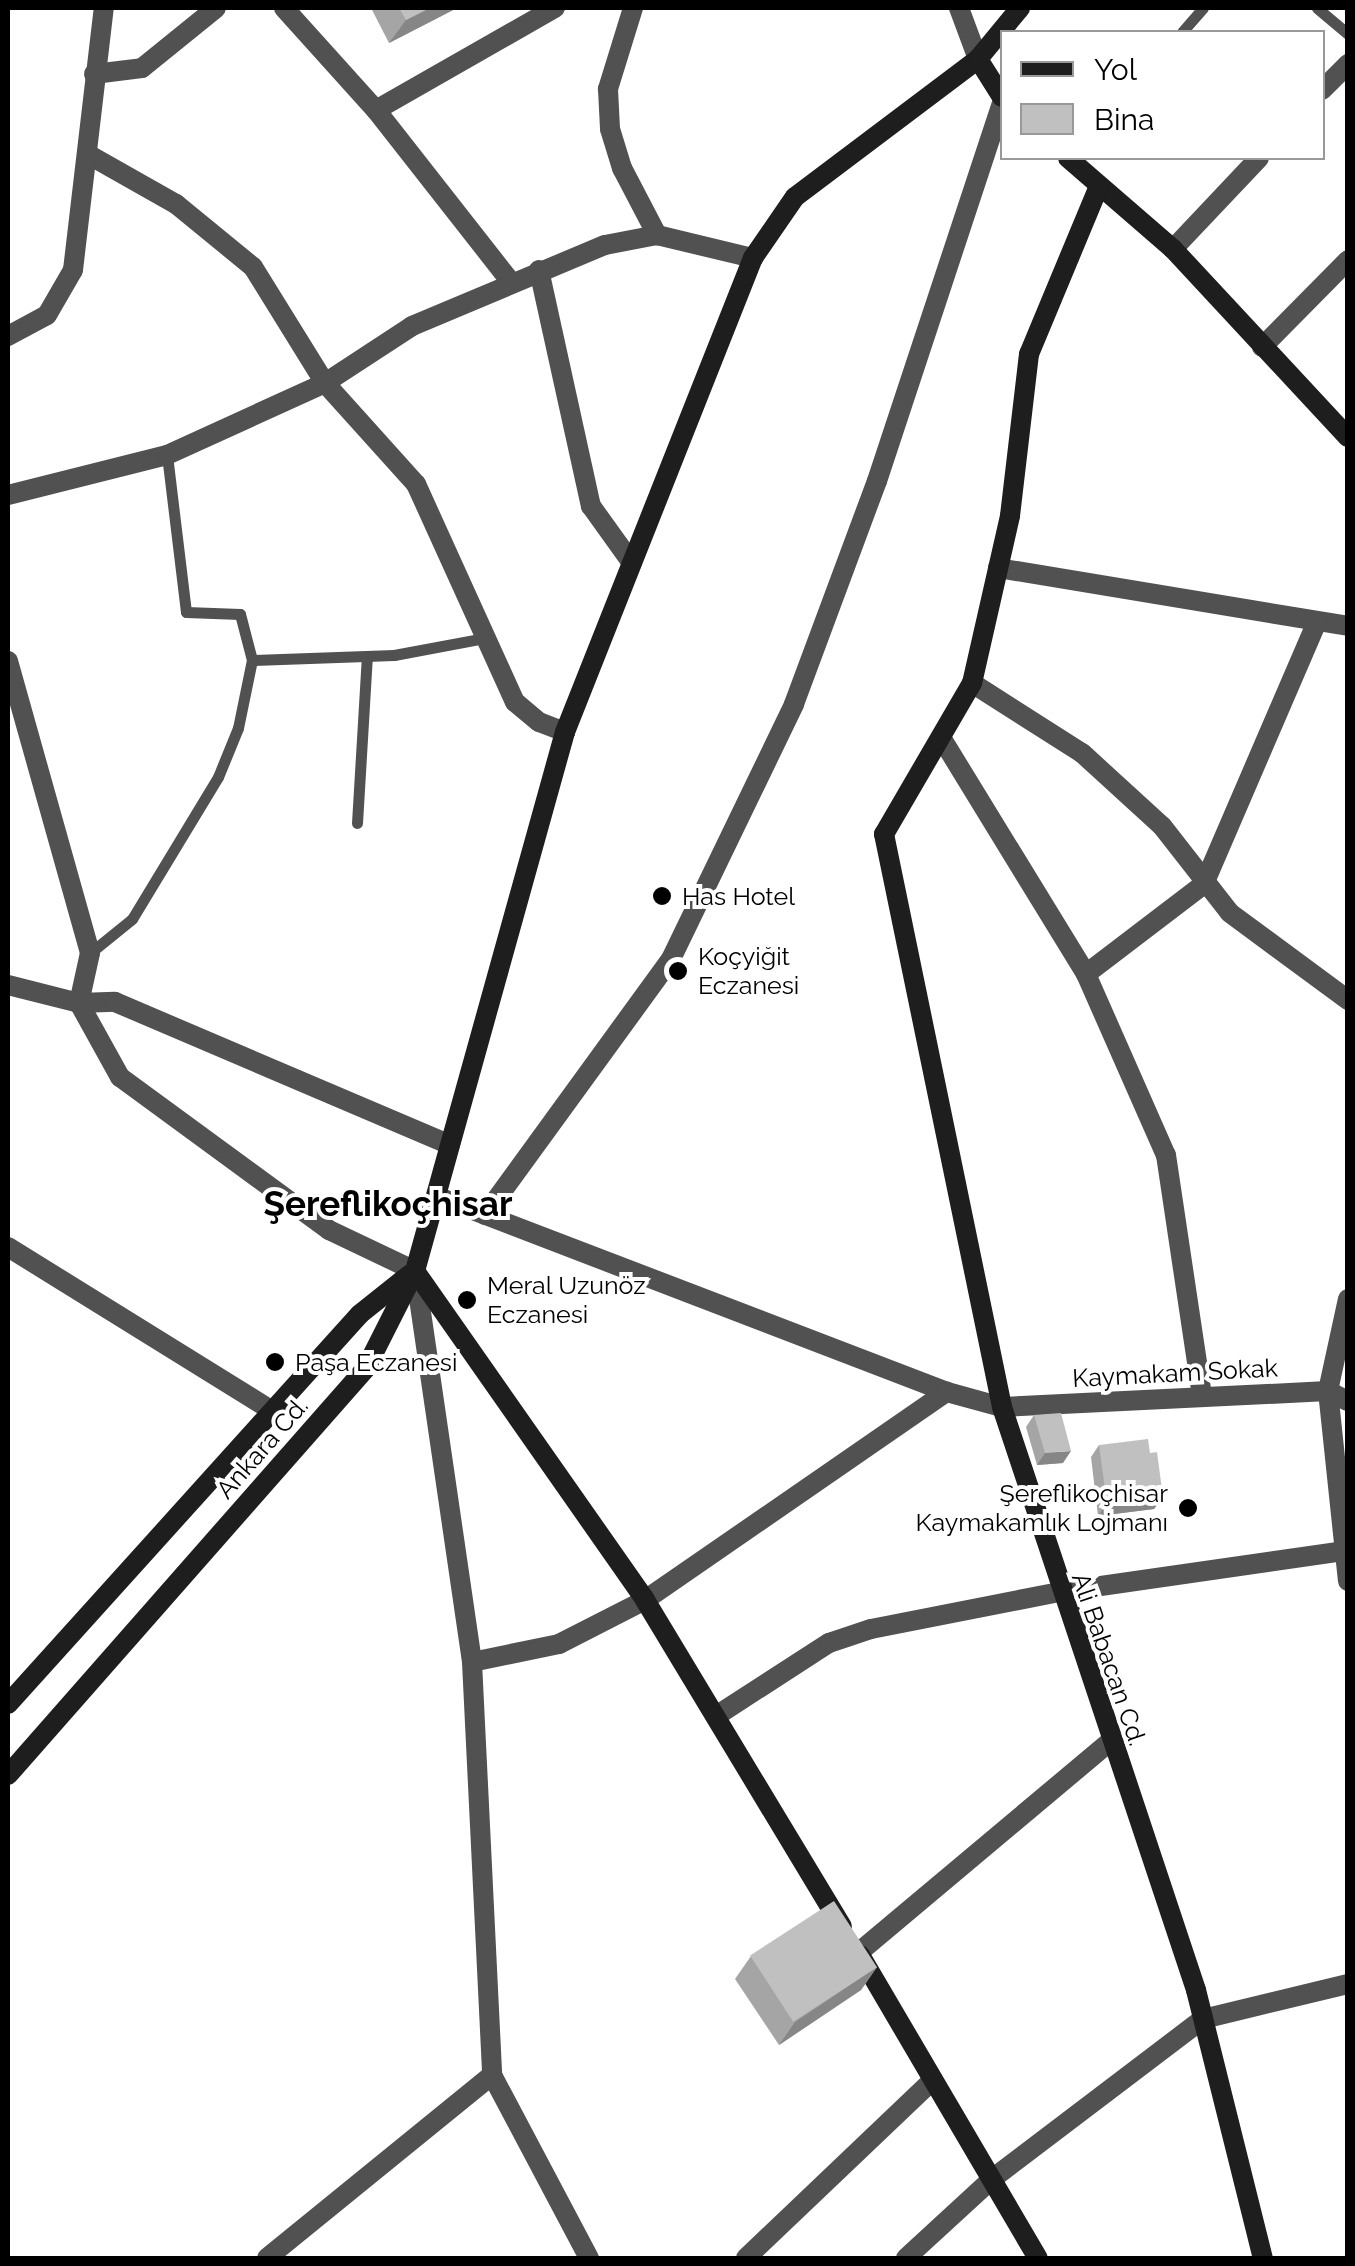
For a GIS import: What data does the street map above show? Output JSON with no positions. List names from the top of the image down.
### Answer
{
  "streets": {
    "main road": ["Ankara Cd.", "Ali Babacan Cd."],
    "street": ["Kaymakam Sokak"]
  },
  "crossings": [
    ["Kaymakam Sokak", "Ali Babacan Cd."]
  ],
  "districts": ["Şereflikoçhisar"],
  "places": [
    "Has Hotel",
    "Koçyiğit Eczanesi",
    "Meral Uzunöz Eczanesi",
    "Paşa Eczanesi",
    "Şereflikoçhisar Kaymakamlık Lojmanı"
  ],
  "legend": ["Yol", "Bina"]
}
